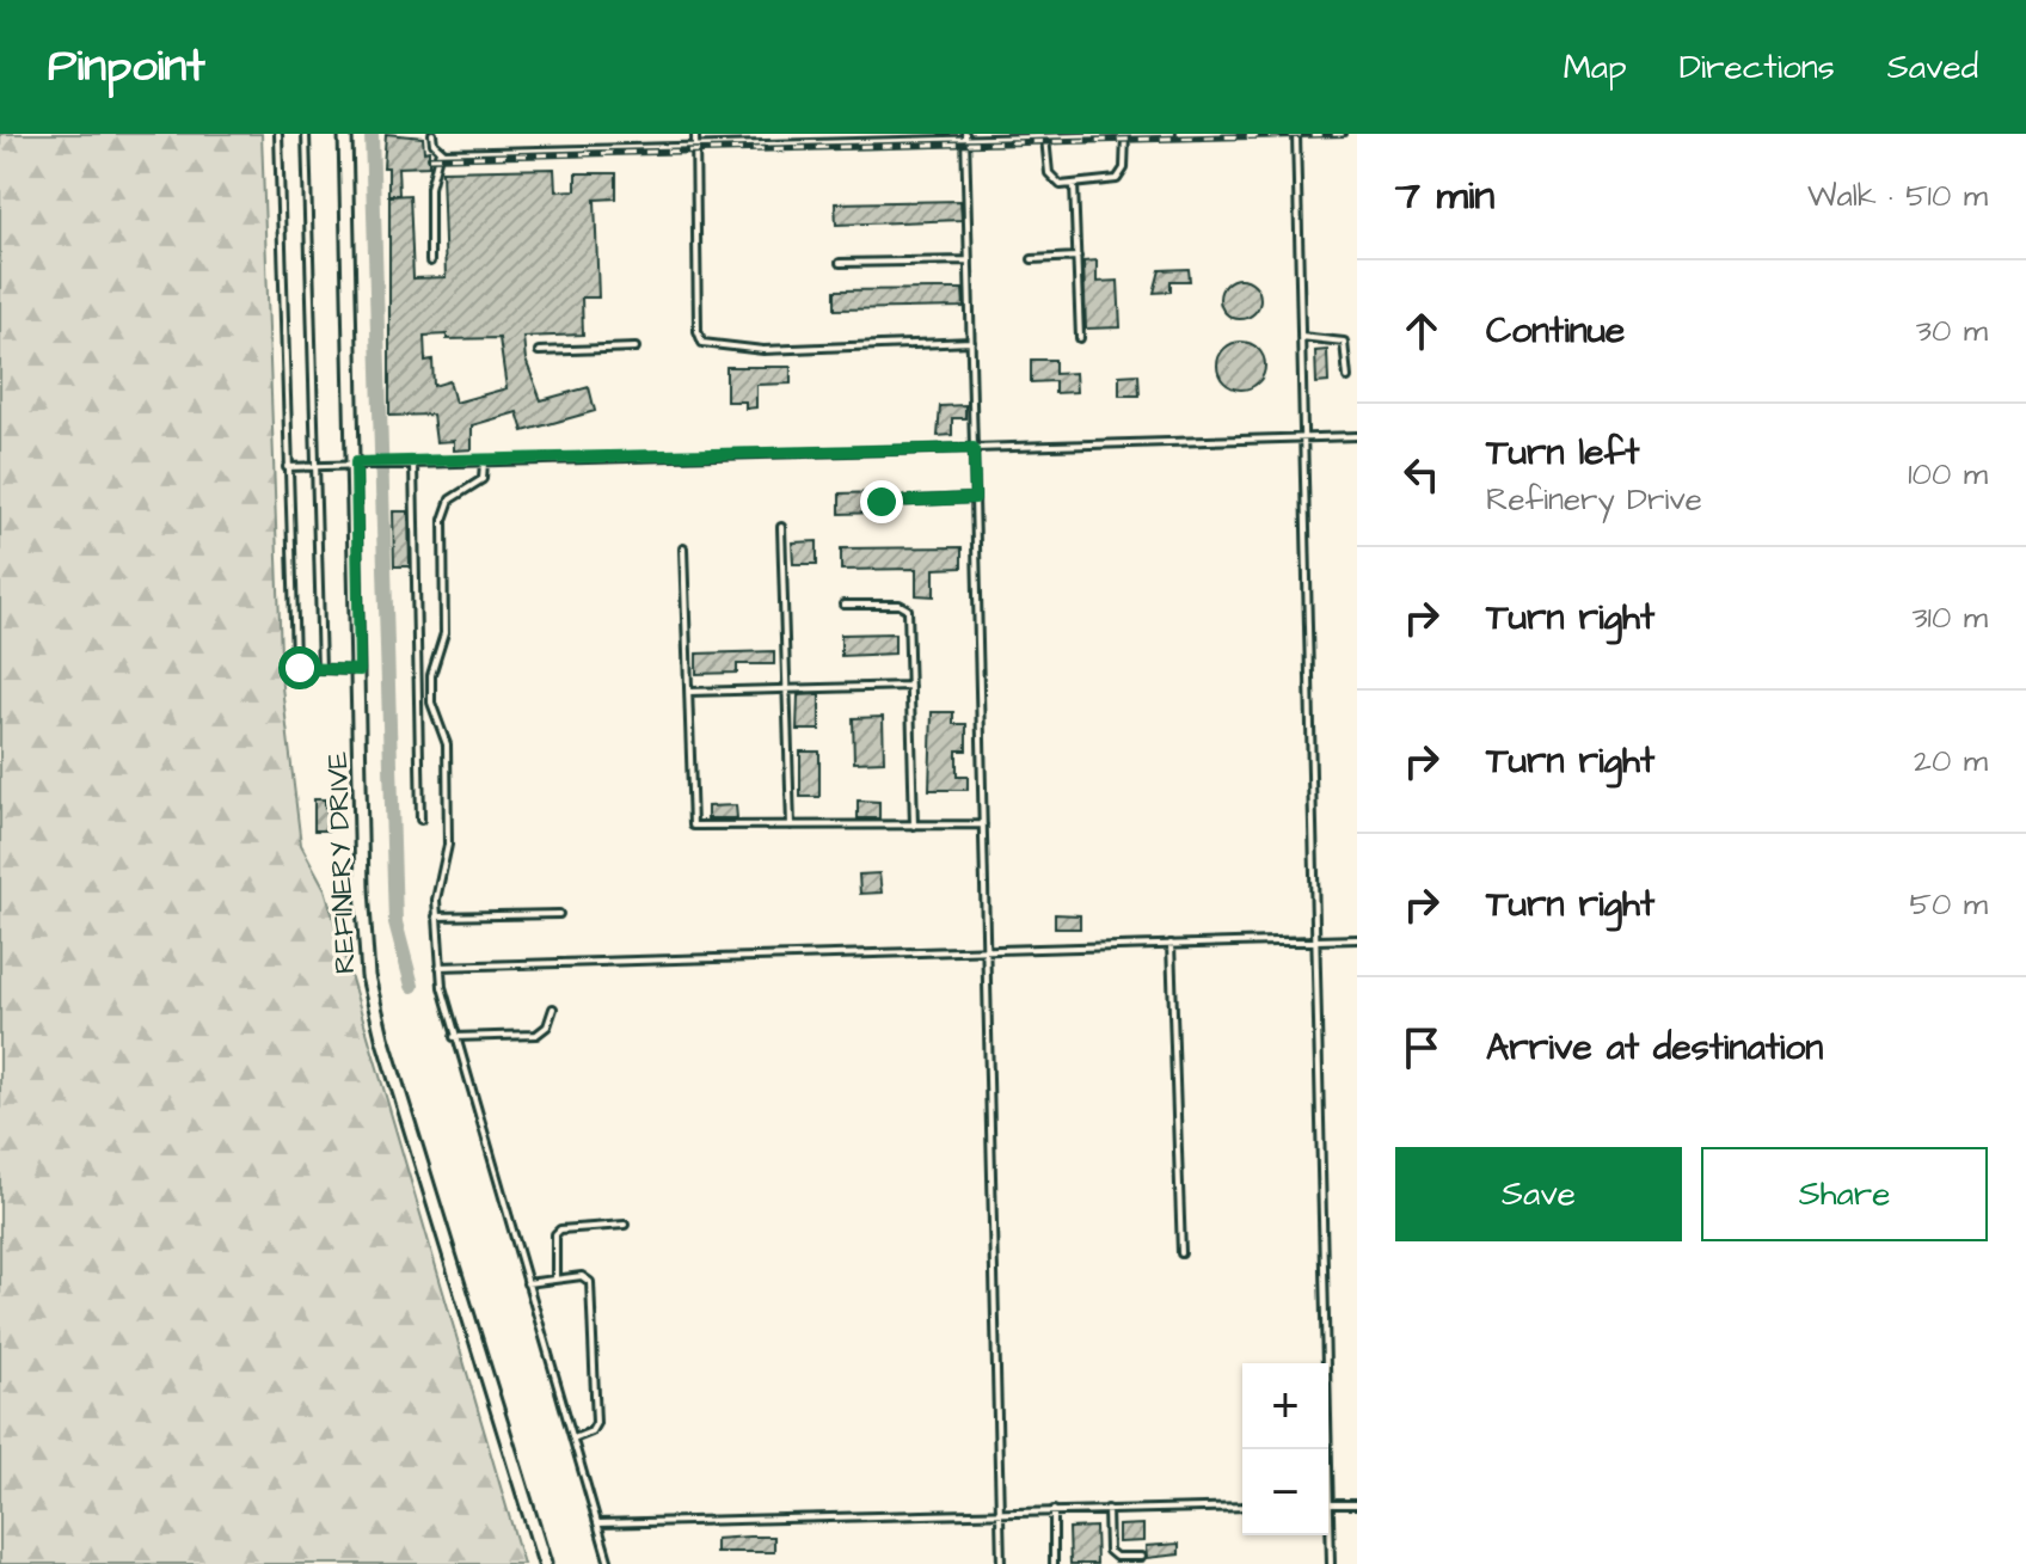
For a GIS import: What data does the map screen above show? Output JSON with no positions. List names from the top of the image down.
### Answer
{
  "streets": {
    "street": ["REFINERY DRIVE"]
  },
  "page": {
    "header": "Pinpoint",
    "nav": ["Map", "Directions", "Saved"],
    "heading": ["7 min", "Walk · 510 m"],
    "list": [
      ["Continue", "30 m"],
      ["Turn left", "Refinery Drive", "100 m"],
      ["Turn right", "310 m"],
      ["Turn right", "20 m"],
      ["Turn right", "50 m"],
      "Arrive at destination"
    ],
    "buttons": ["Save", "Share"],
    "map_buttons": ["+", "−"]
  }
}
